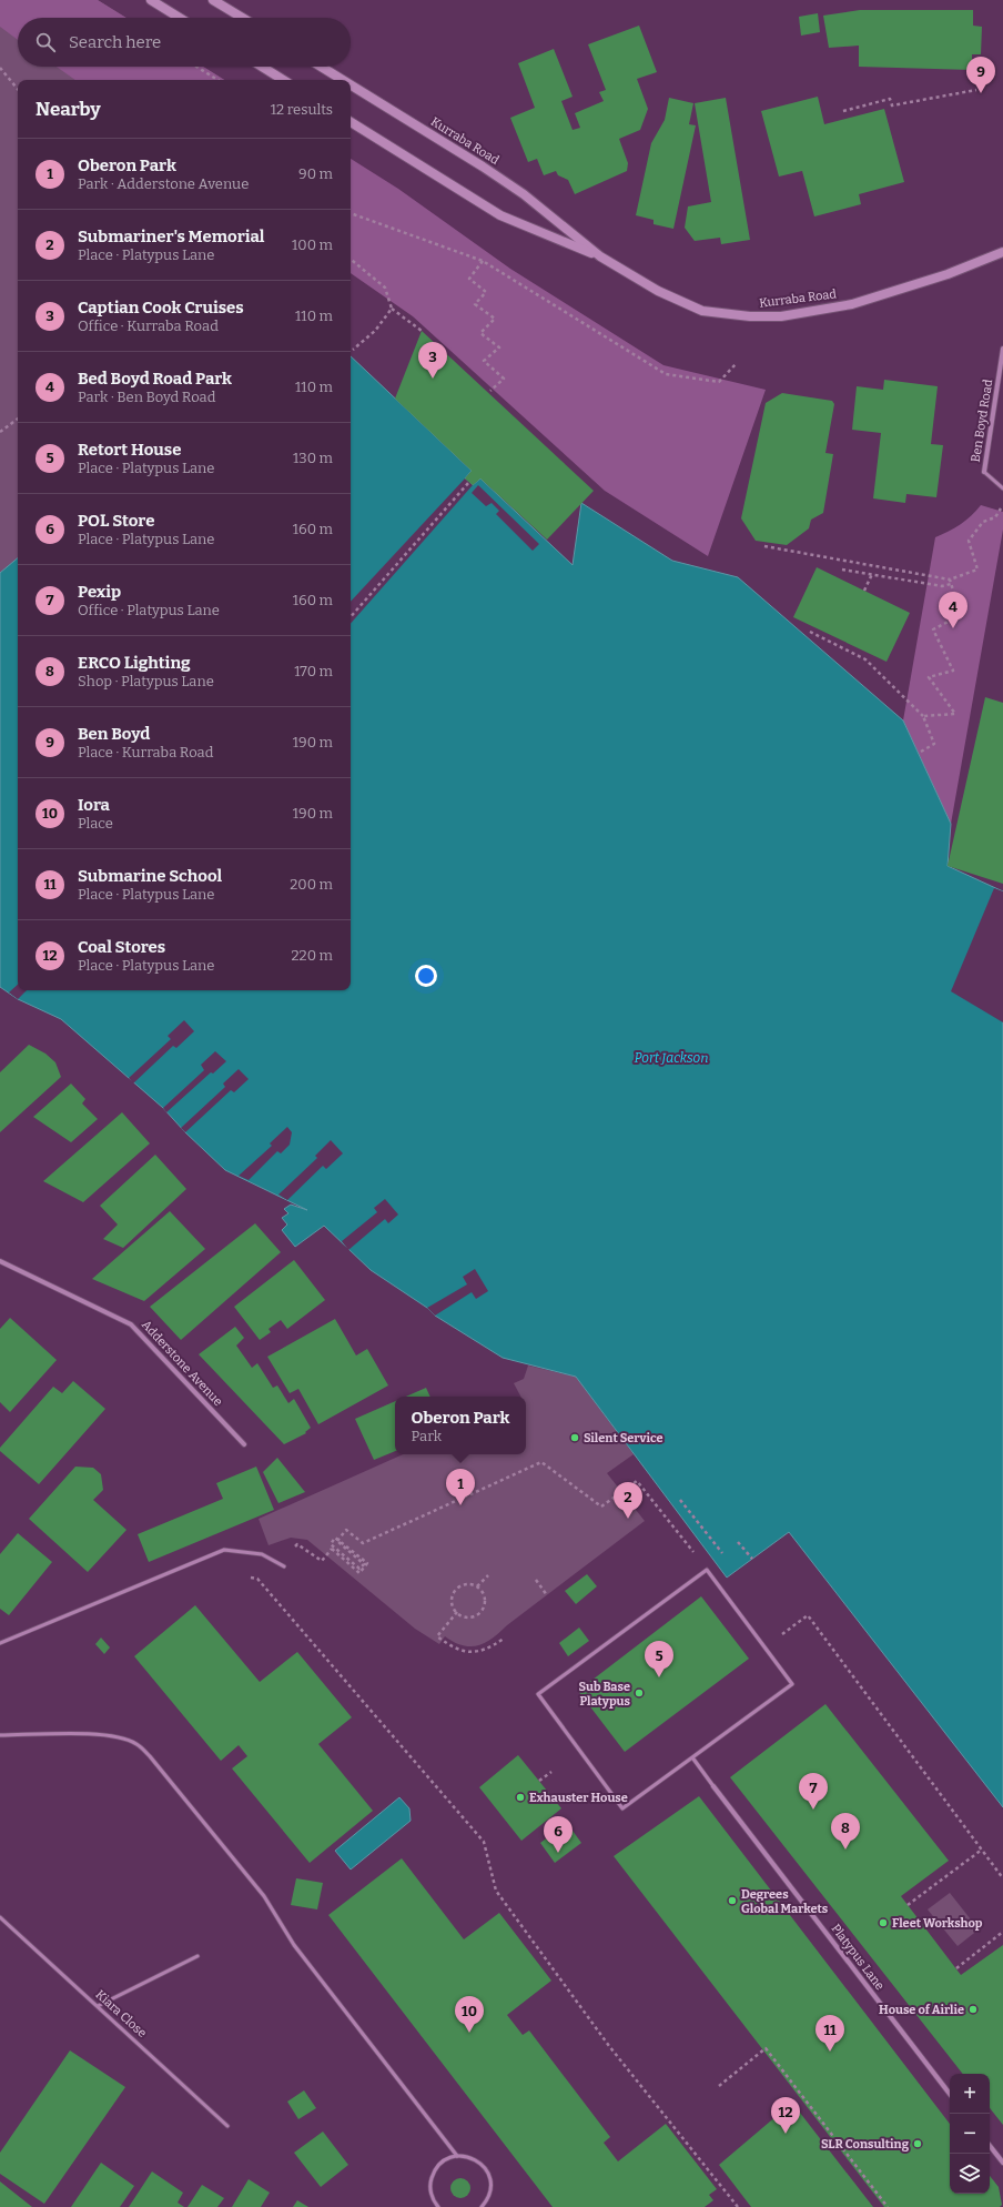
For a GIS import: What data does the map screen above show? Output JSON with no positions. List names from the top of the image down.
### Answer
{
  "streets": {
    "main road": ["Kurraba Road"],
    "street": ["Ben Boyd Road", "Adderstone Avenue", "Platypus Lane"],
    "lane": ["Kiara Close"]
  },
  "water": ["Port Jackson"],
  "places": [
    "Silent Service",
    "Sub Base Platypus",
    "Exhauster House",
    "Degrees Global Markets",
    "Fleet Workshop",
    "House of Airlie",
    "SLR Consulting"
  ],
  "page": {
    "search": "Search here",
    "pins": [
      "9",
      "3",
      "4",
      "1",
      "2",
      "5",
      "7",
      "8",
      "6",
      "10",
      "11",
      "12"
    ],
    "heading": ["Nearby", "12 results"],
    "list": [
      {
        "mark": "1",
        "name": "Oberon Park",
        "note": "Park · Adderstone Avenue",
        "value": "90 m"
      },
      {
        "mark": "2",
        "name": "Submariner's Memorial",
        "note": "Place · Platypus Lane",
        "value": "100 m"
      },
      {
        "mark": "3",
        "name": "Captian Cook Cruises",
        "note": "Office · Kurraba Road",
        "value": "110 m"
      },
      {
        "mark": "4",
        "name": "Bed Boyd Road Park",
        "note": "Park · Ben Boyd Road",
        "value": "110 m"
      },
      {
        "mark": "5",
        "name": "Retort House",
        "note": "Place · Platypus Lane",
        "value": "130 m"
      },
      {
        "mark": "6",
        "name": "POL Store",
        "note": "Place · Platypus Lane",
        "value": "160 m"
      },
      {
        "mark": "7",
        "name": "Pexip",
        "note": "Office · Platypus Lane",
        "value": "160 m"
      },
      {
        "mark": "8",
        "name": "ERCO Lighting",
        "note": "Shop · Platypus Lane",
        "value": "170 m"
      },
      {
        "mark": "9",
        "name": "Ben Boyd",
        "note": "Place · Kurraba Road",
        "value": "190 m"
      },
      {
        "mark": "10",
        "name": "Iora",
        "note": "Place",
        "value": "190 m"
      },
      {
        "mark": "11",
        "name": "Submarine School",
        "note": "Place · Platypus Lane",
        "value": "200 m"
      },
      {
        "mark": "12",
        "name": "Coal Stores",
        "note": "Place · Platypus Lane",
        "value": "220 m"
      }
    ],
    "popup": ["Oberon Park", "Park"],
    "map_buttons": ["+", "−"]
  }
}
